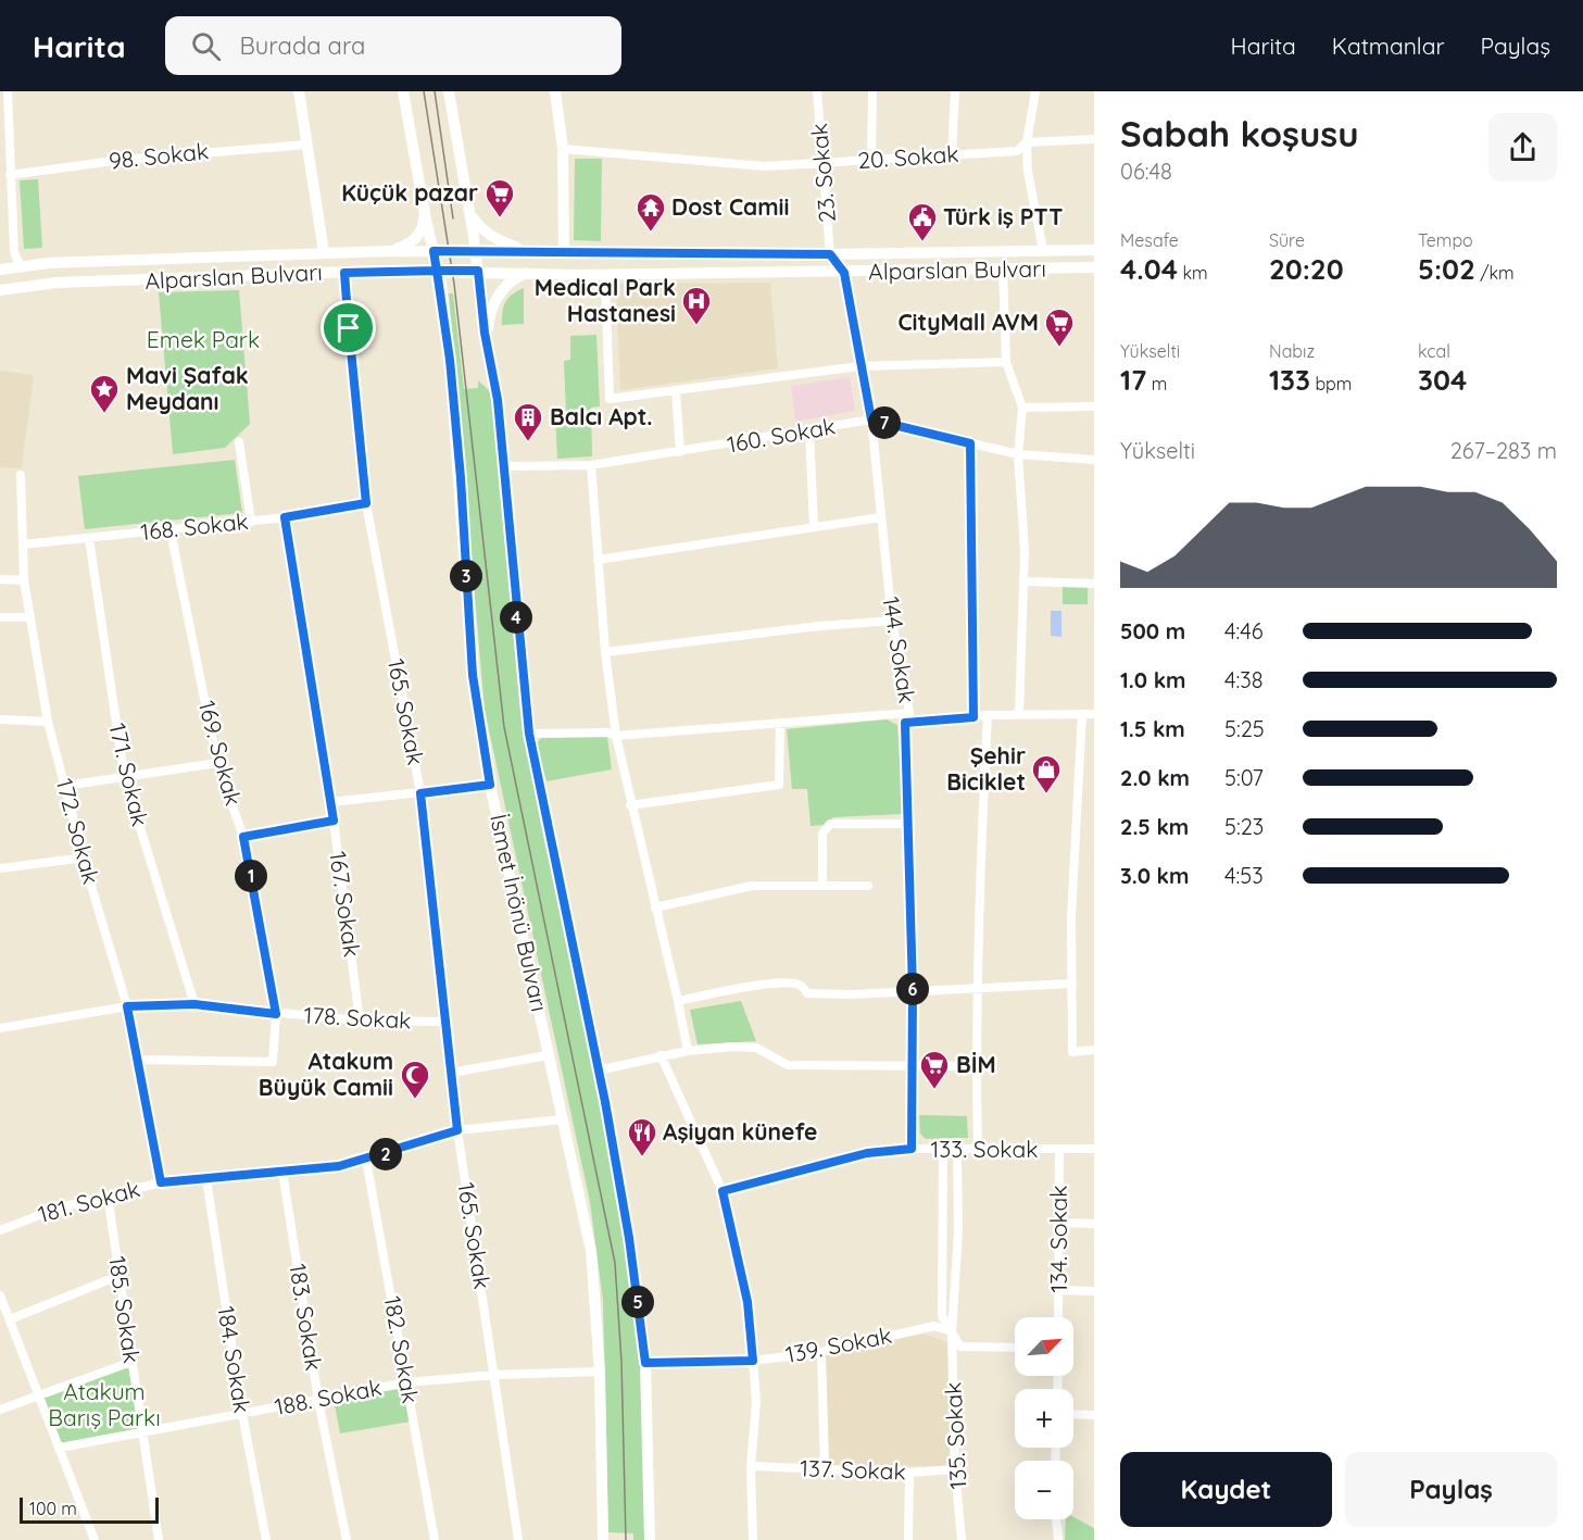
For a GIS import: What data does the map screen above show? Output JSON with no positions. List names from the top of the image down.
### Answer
{
  "streets": {
    "main road": ["Alparslan Bulvarı", "İsmet İnönü Bulvarı"],
    "street": [
      "98. Sokak",
      "20. Sokak",
      "23. Sokak",
      "160. Sokak",
      "168. Sokak",
      "144. Sokak",
      "165. Sokak",
      "169. Sokak",
      "171. Sokak",
      "172. Sokak",
      "167. Sokak",
      "178. Sokak",
      "133. Sokak",
      "181. Sokak",
      "134. Sokak",
      "185. Sokak",
      "183. Sokak",
      "139. Sokak",
      "182. Sokak",
      "184. Sokak",
      "188. Sokak",
      "135. Sokak",
      "137. Sokak"
    ]
  },
  "crossings": [
    ["20. Sokak", "23. Sokak"],
    ["23. Sokak", "Alparslan Bulvarı"],
    ["Alparslan Bulvarı", "144. Sokak"],
    ["Alparslan Bulvarı", "165. Sokak"],
    ["Alparslan Bulvarı", "İsmet İnönü Bulvarı"],
    ["160. Sokak", "144. Sokak"],
    ["160. Sokak", "İsmet İnönü Bulvarı"],
    ["168. Sokak", "165. Sokak"],
    ["168. Sokak", "169. Sokak"],
    ["168. Sokak", "171. Sokak"],
    ["168. Sokak", "172. Sokak"],
    ["168. Sokak", "167. Sokak"],
    ["144. Sokak", "133. Sokak"],
    ["165. Sokak", "178. Sokak"],
    ["165. Sokak", "181. Sokak"],
    ["165. Sokak", "188. Sokak"],
    ["169. Sokak", "172. Sokak"],
    ["169. Sokak", "178. Sokak"],
    ["171. Sokak", "178. Sokak"],
    ["172. Sokak", "178. Sokak"],
    ["172. Sokak", "181. Sokak"],
    ["167. Sokak", "178. Sokak"],
    ["İsmet İnönü Bulvarı", "181. Sokak"],
    ["İsmet İnönü Bulvarı", "139. Sokak"],
    ["İsmet İnönü Bulvarı", "188. Sokak"],
    ["133. Sokak", "134. Sokak"],
    ["133. Sokak", "135. Sokak"],
    ["181. Sokak", "185. Sokak"],
    ["181. Sokak", "183. Sokak"],
    ["181. Sokak", "182. Sokak"],
    ["181. Sokak", "184. Sokak"],
    ["185. Sokak", "188. Sokak"],
    ["183. Sokak", "188. Sokak"],
    ["139. Sokak", "135. Sokak"],
    ["182. Sokak", "188. Sokak"],
    ["184. Sokak", "188. Sokak"],
    ["135. Sokak", "137. Sokak"]
  ],
  "parks": ["Emek Park", "Atakum Barış Parkı"],
  "places": {
    "supermarket": ["Küçük pazar", "CityMall AVM", "BİM"],
    "temple": ["Dost Camii"],
    "public building": ["Türk iş PTT"],
    "hospital": ["Medical Park Hastanesi"],
    "place": ["Mavi Şafak Meydanı"],
    "building": ["Balcı Apt."],
    "shop": ["Şehir Biciklet"],
    "mosque": ["Atakum Büyük Camii"],
    "restaurant": ["Aşiyan künefe"]
  },
  "scale_bar": "100 m",
  "north": "top right",
  "page": {
    "header": "Harita",
    "search": "Burada ara",
    "nav": ["Harita", "Katmanlar", "Paylaş"],
    "heading": ["Sabah koşusu", "06:48"],
    "stats": [
      ["Mesafe", "4.04 km"],
      ["Süre", "20:20"],
      ["Tempo", "5:02 /km"],
      ["Yükselti", "17 m"],
      ["Nabız", "133 bpm"],
      ["kcal", "304"]
    ],
    "pins": [
      "7",
      "3",
      "4",
      "1",
      "6",
      "2",
      "5"
    ],
    "chart": ["Yükselti", "267–283 m"],
    "list": [
      {
        "name": "500 m",
        "note": "4:46"
      },
      {
        "name": "1.0 km",
        "note": "4:38"
      },
      {
        "name": "1.5 km",
        "note": "5:25"
      },
      {
        "name": "2.0 km",
        "note": "5:07"
      },
      {
        "name": "2.5 km",
        "note": "5:23"
      },
      {
        "name": "3.0 km",
        "note": "4:53"
      }
    ],
    "map_buttons": ["+", "−"],
    "buttons": ["Kaydet", "Paylaş"],
    "scale": "100 m"
  }
}
